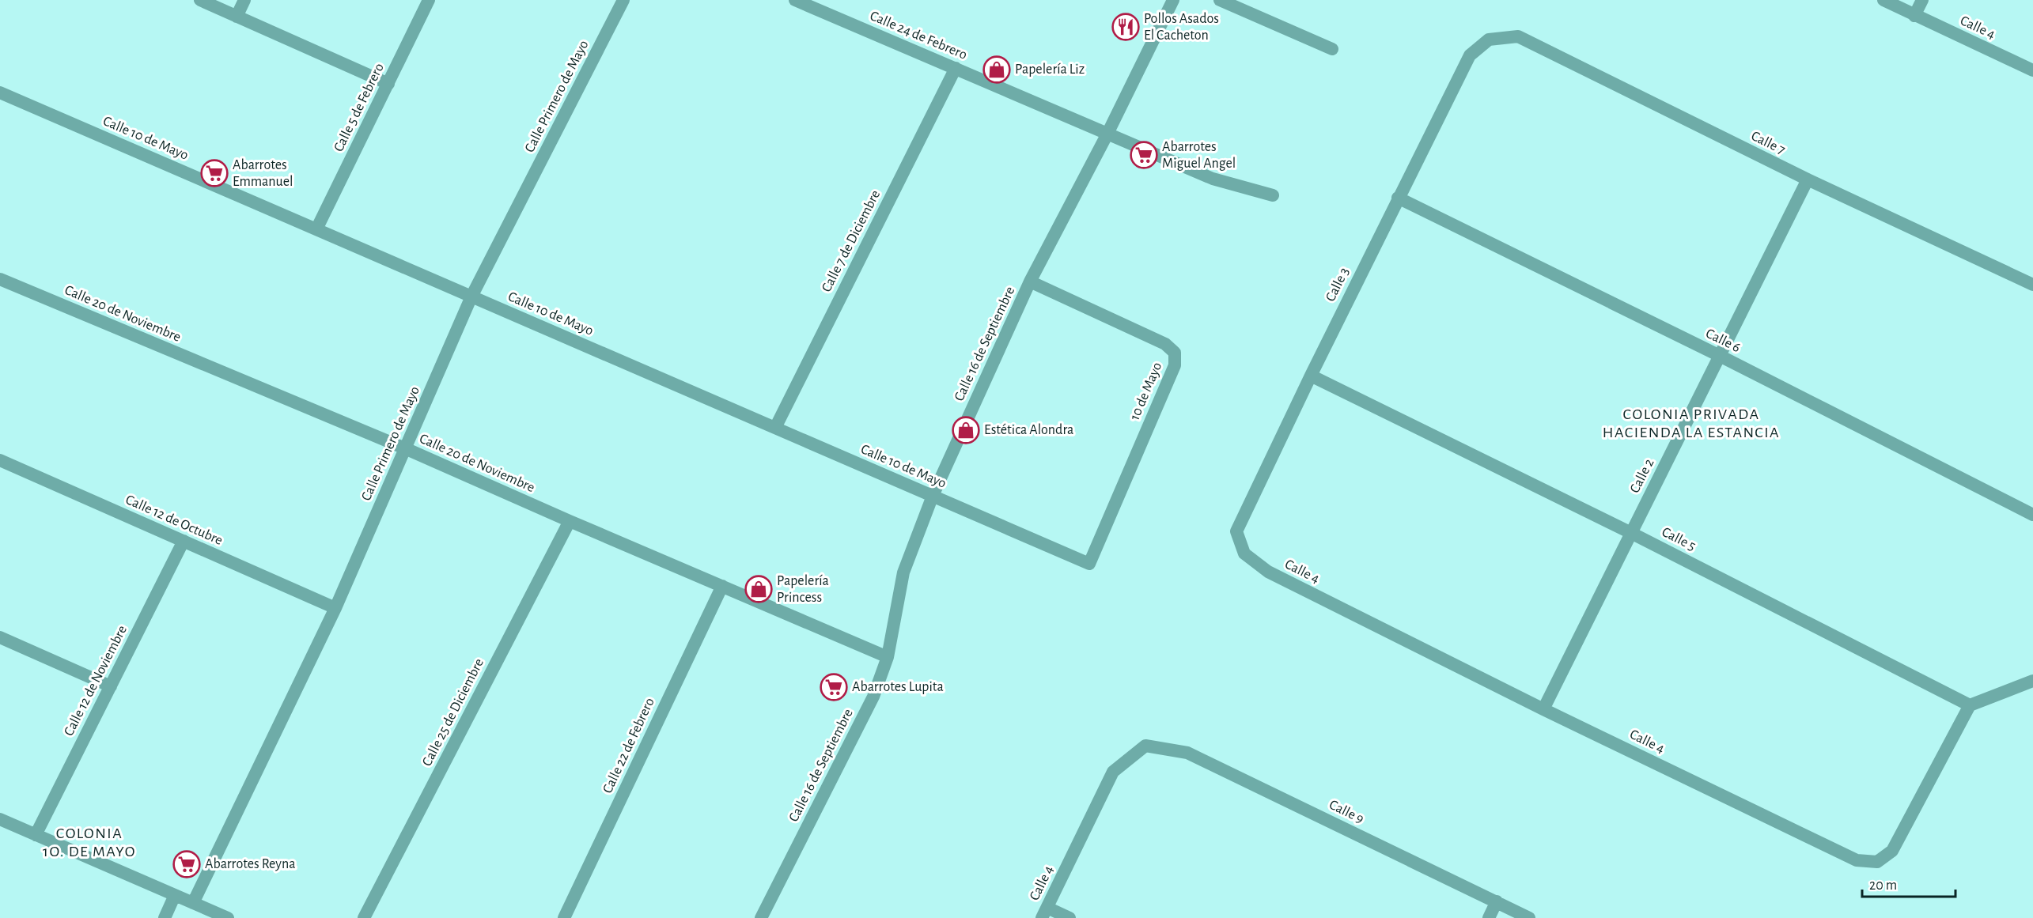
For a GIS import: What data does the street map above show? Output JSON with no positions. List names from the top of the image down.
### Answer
{
  "streets": {
    "street": [
      "Calle 4",
      "Calle 24 de Febrero",
      "Calle Primero de Mayo",
      "Calle 5 de Febrero",
      "Calle 10 de Mayo",
      "Calle 7",
      "Calle 7 de Diciembre",
      "Calle 3",
      "Calle 20 de Noviembre",
      "Calle 6",
      "Calle 16 de Septiembre",
      "10 de Mayo",
      "Calle 2",
      "Calle 12 de Octubre",
      "Calle 5",
      "Calle 12 de Noviembre",
      "Calle 25 de Diciembre",
      "Calle 22 de Febrero",
      "Calle 9"
    ]
  },
  "crossings": [
    ["Calle 4", "Calle 3"],
    ["Calle 4", "Calle 2"],
    ["Calle 4", "Calle 5"],
    ["Calle 4", "Calle 9"],
    ["Calle 24 de Febrero", "Calle 7 de Diciembre"],
    ["Calle 24 de Febrero", "Calle 16 de Septiembre"],
    ["Calle Primero de Mayo", "Calle 10 de Mayo"],
    ["Calle Primero de Mayo", "Calle 20 de Noviembre"],
    ["Calle Primero de Mayo", "Calle 12 de Octubre"],
    ["Calle 5 de Febrero", "Calle 10 de Mayo"],
    ["Calle 10 de Mayo", "Calle 7 de Diciembre"],
    ["Calle 10 de Mayo", "Calle 16 de Septiembre"],
    ["Calle 10 de Mayo", "10 de Mayo"],
    ["Calle 7", "Calle 3"],
    ["Calle 7", "Calle 2"],
    ["Calle 3", "Calle 6"],
    ["Calle 3", "Calle 5"],
    ["Calle 20 de Noviembre", "Calle 16 de Septiembre"],
    ["Calle 20 de Noviembre", "Calle 25 de Diciembre"],
    ["Calle 20 de Noviembre", "Calle 22 de Febrero"],
    ["Calle 6", "Calle 2"],
    ["Calle 16 de Septiembre", "10 de Mayo"],
    ["Calle 2", "Calle 5"],
    ["Calle 12 de Octubre", "Calle 12 de Noviembre"]
  ],
  "districts": ["COLONIA PRIVADA HACIENDA LA ESTANCIA", "COLONIA 1O. DE MAYO"],
  "places": {
    "restaurant": ["Pollos Asados El Cacheton"],
    "shop": ["Papelería Liz", "Estética Alondra", "Papelería Princess"],
    "supermarket": [
      "Abarrotes Miguel Angel",
      "Abarrotes Emmanuel",
      "Abarrotes Lupita",
      "Abarrotes Reyna"
    ]
  },
  "scale_bar": "20 m"
}
